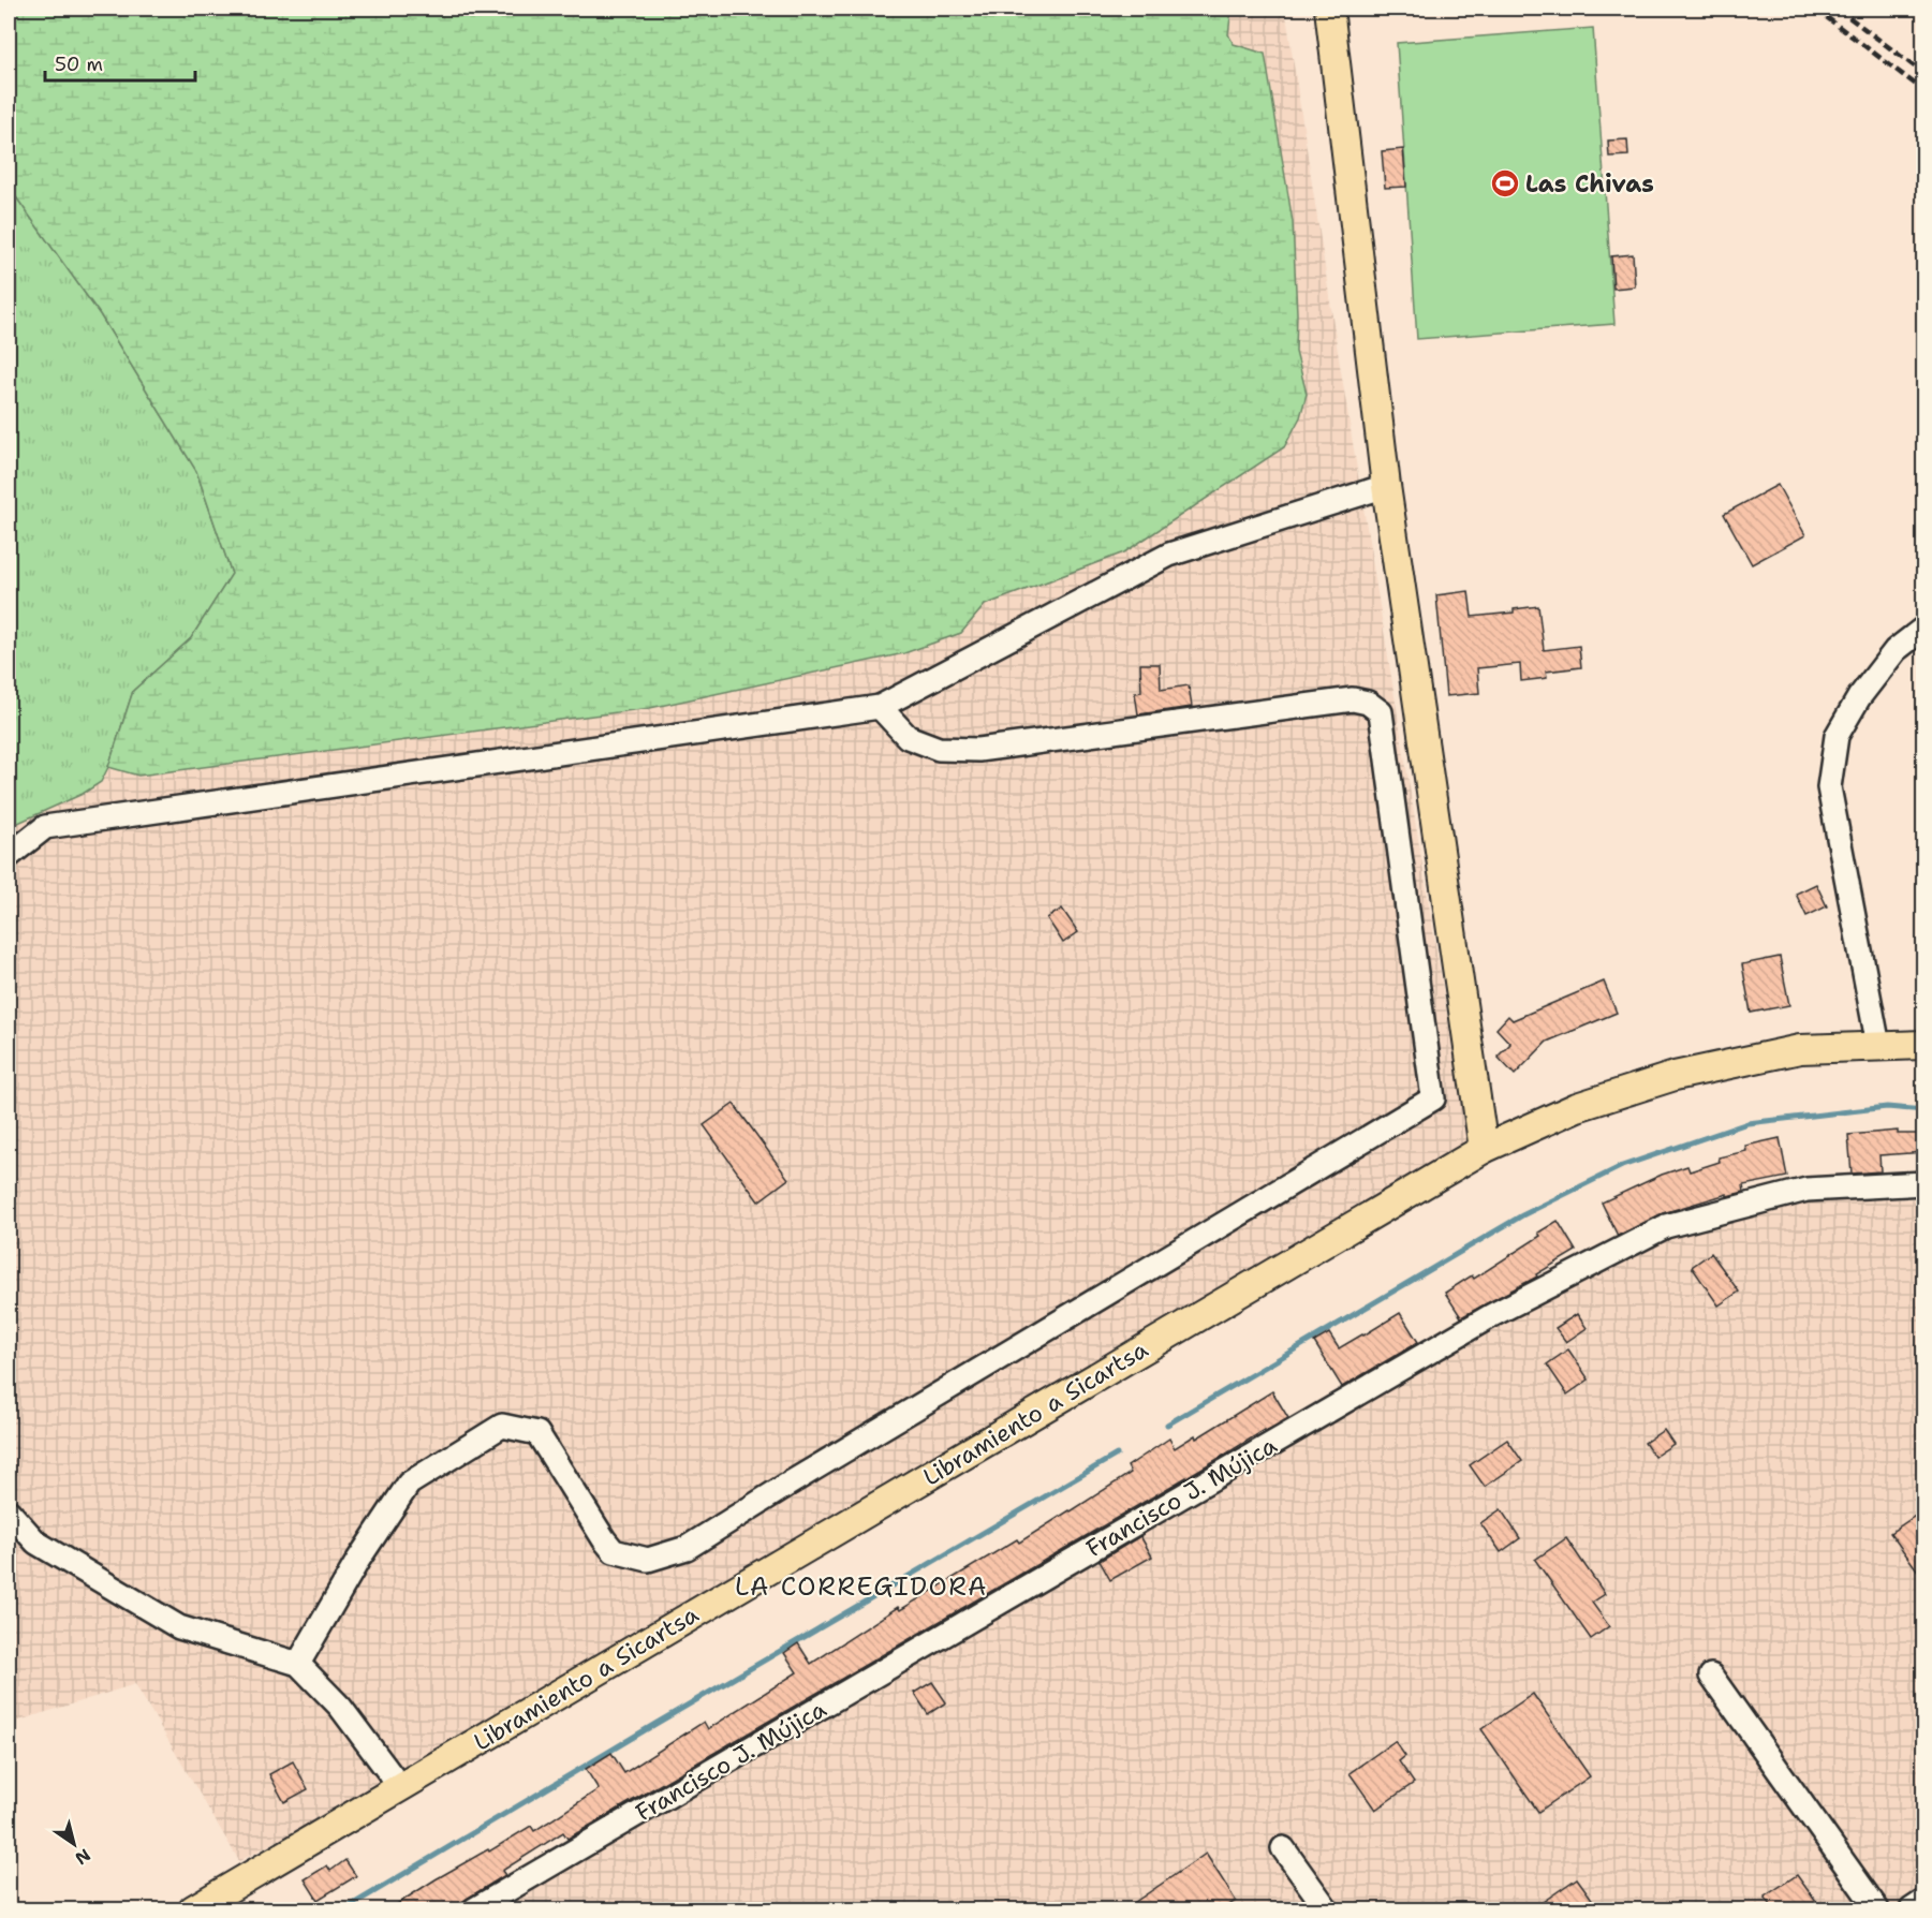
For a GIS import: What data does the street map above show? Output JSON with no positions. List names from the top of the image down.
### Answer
{
  "streets": {
    "main road": ["Libramiento a Sicartsa"],
    "street": ["Francisco J. Mújica"]
  },
  "districts": ["LA CORREGIDORA"],
  "places": {
    "sports": ["Las Chivas"]
  },
  "scale_bar": "50 m",
  "north": "bottom right"
}
